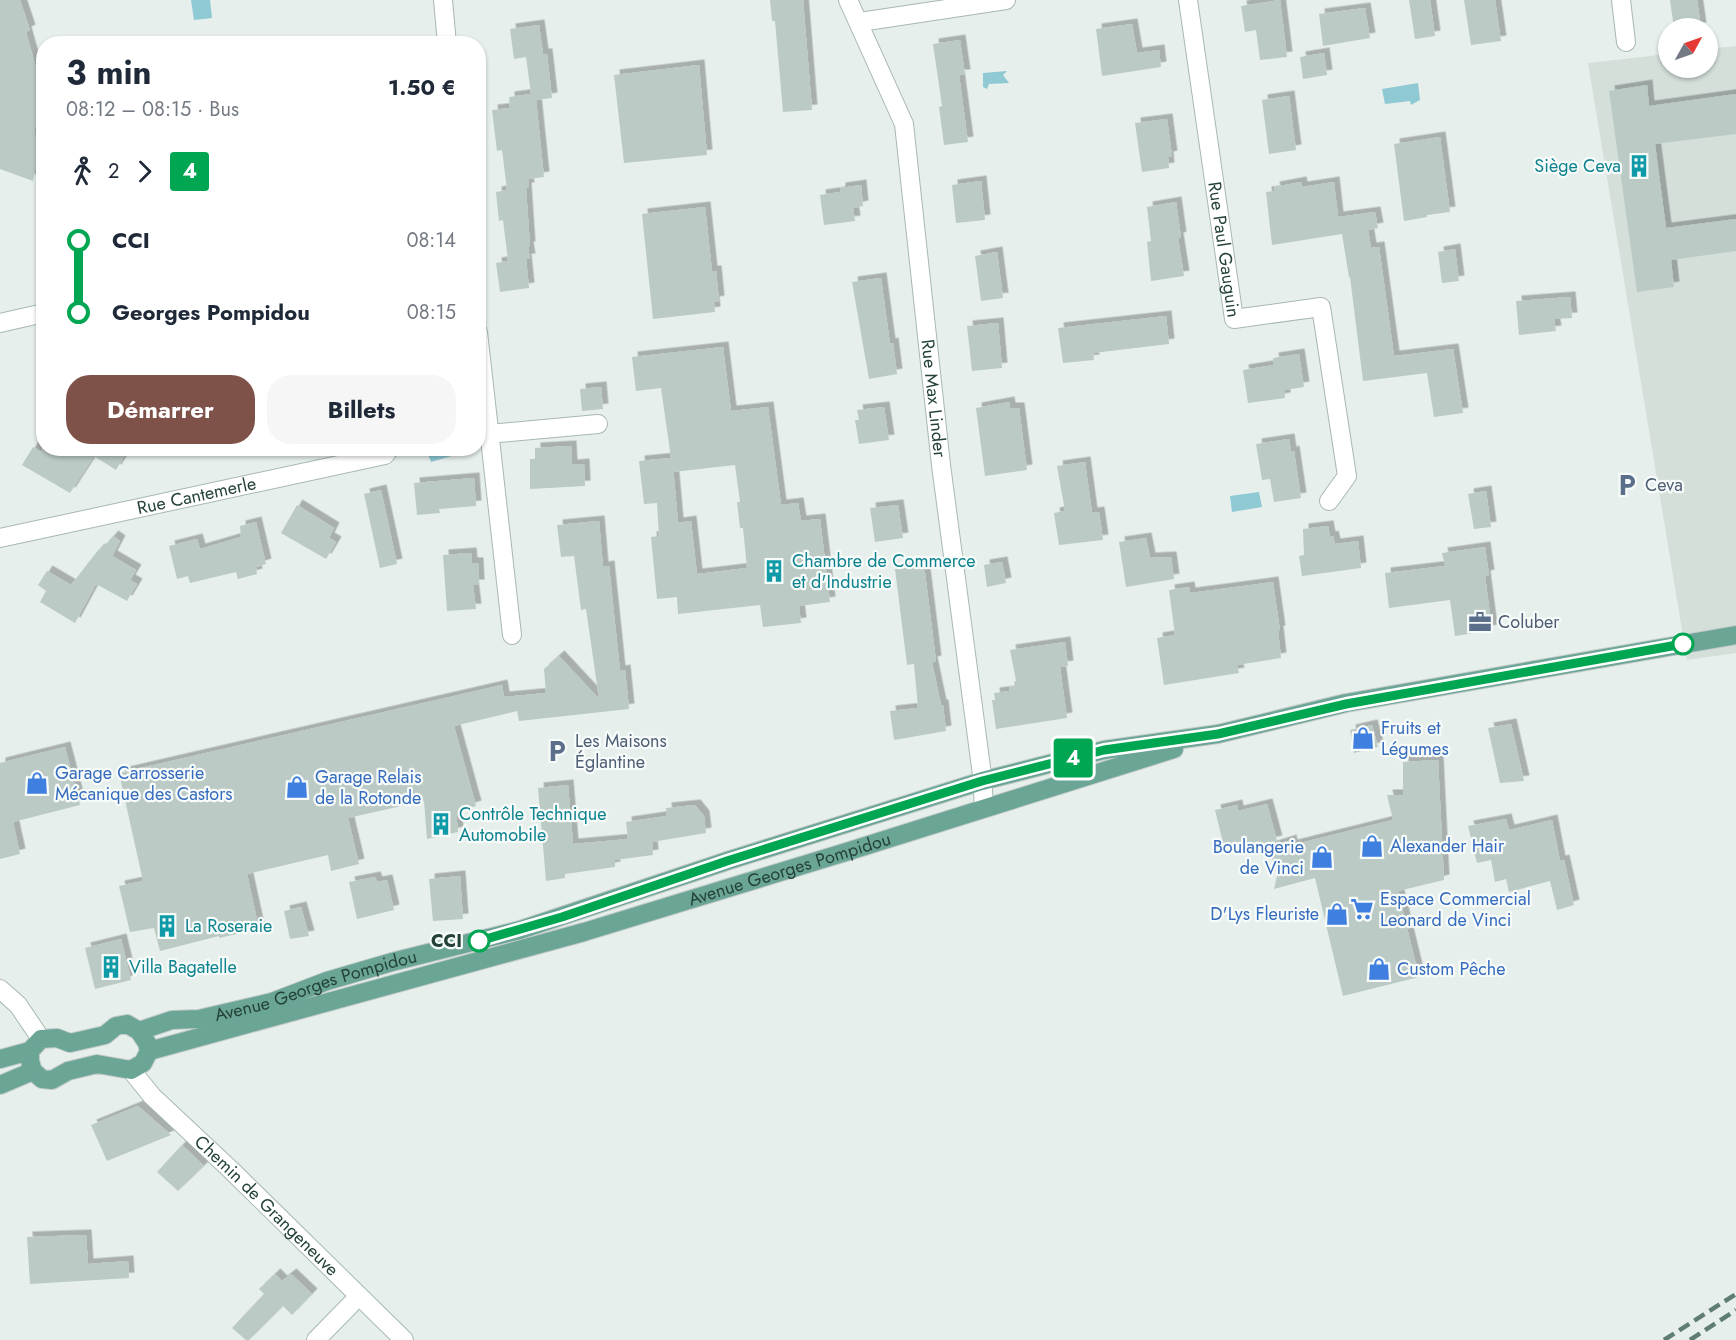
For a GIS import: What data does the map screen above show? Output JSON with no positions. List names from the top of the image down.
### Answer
{
  "streets": {
    "main road": ["Avenue Georges Pompidou"],
    "street": [
      "Rue Paul Gauguin",
      "Rue Max Linder",
      "Rue Cantemerle",
      "Chemin de Grangeneuve"
    ]
  },
  "crossings": [
    ["Rue Max Linder", "Avenue Georges Pompidou"]
  ],
  "places": {
    "building": [
      "Siège Ceva",
      "Chambre de Commerce et d'Industrie",
      "Contrôle Technique Automobile",
      "La Roseraie",
      "Villa Bagatelle"
    ],
    "parking": ["Ceva", "Les Maisons Églantine"],
    "office": ["Coluber"],
    "shop": [
      "Fruits et Légumes",
      "Garage Carrosserie Mécanique des Castors",
      "Garage Relais de la Rotonde",
      "Alexander Hair",
      "Boulangerie de Vinci",
      "D'Lys Fleuriste",
      "Custom Pêche"
    ],
    "supermarket": ["Espace Commercial Leonard de Vinci"],
    "other": ["CCI"]
  },
  "lines": ["bus line 4"],
  "north": "top right",
  "page": {
    "on_map": "4",
    "heading": ["3 min", "08:12 – 08:15 · Bus", "1.50 €"],
    "legs": ["2", "4"],
    "list": [
      {
        "name": "CCI",
        "value": "08:14"
      },
      {
        "name": "Georges Pompidou",
        "value": "08:15"
      }
    ],
    "buttons": ["Démarrer", "Billets"]
  }
}
